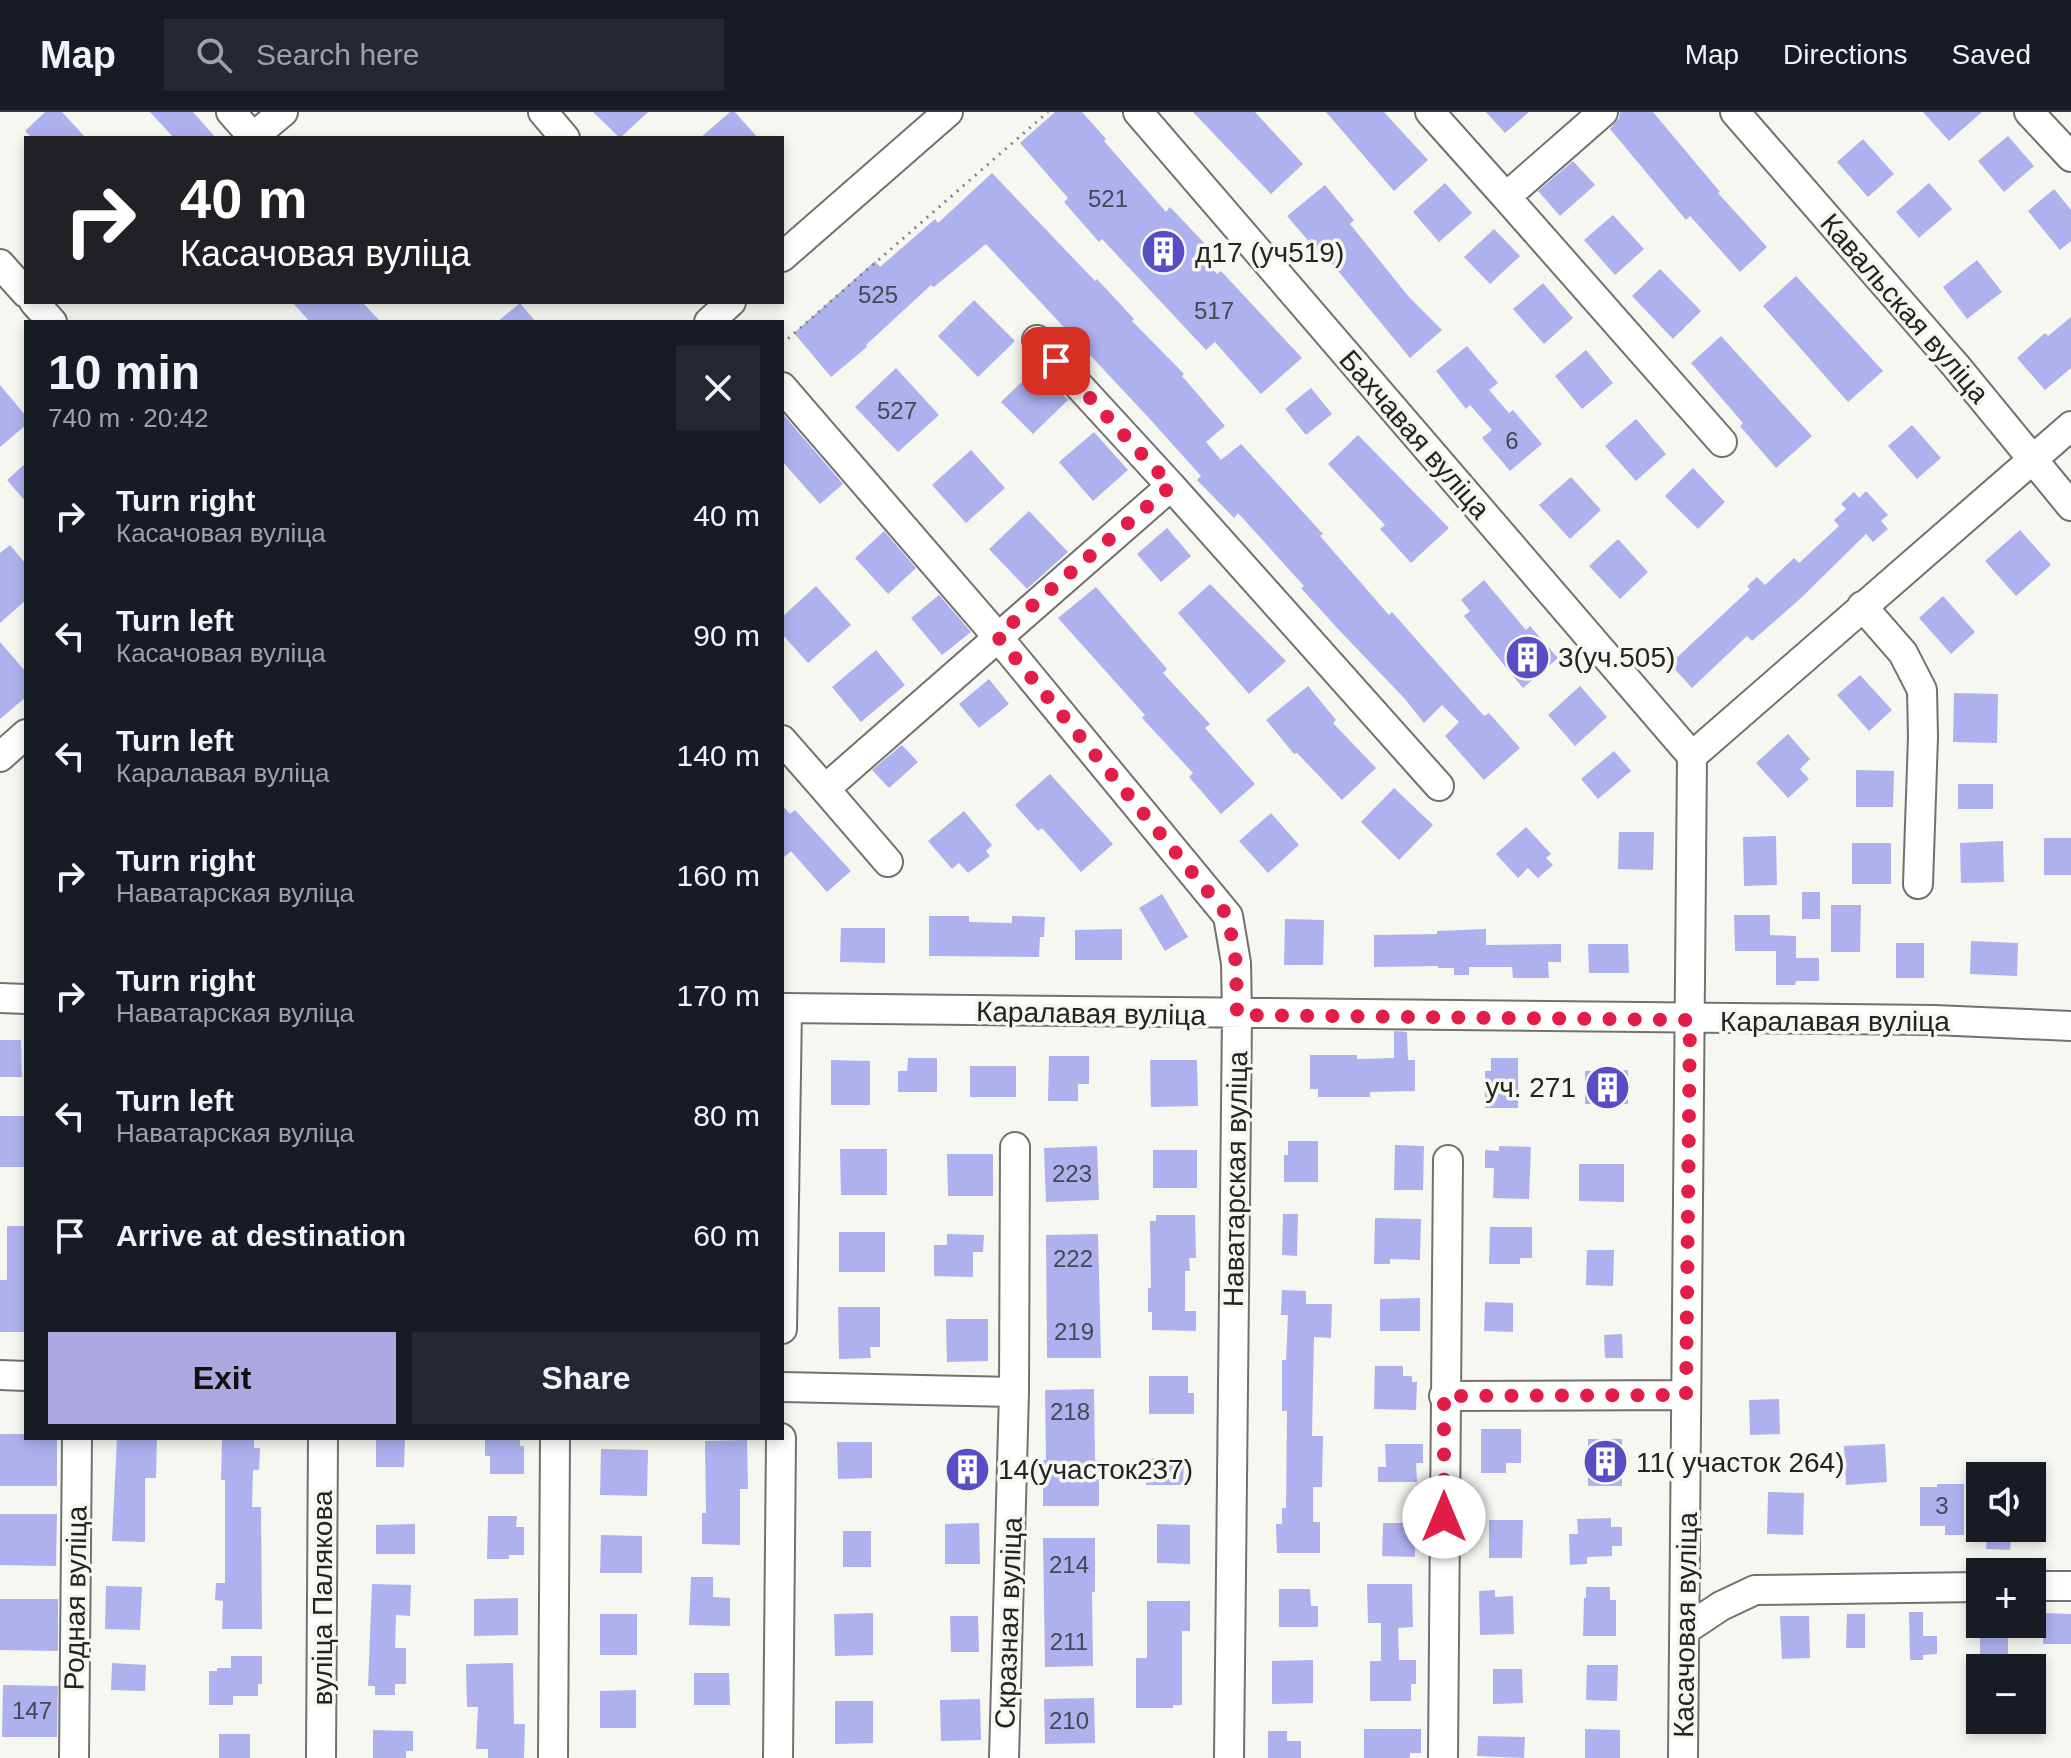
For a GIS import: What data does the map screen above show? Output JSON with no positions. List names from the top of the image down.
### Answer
{
  "streets": {
    "street": [
      "Кавальская вуліца",
      "Бахчавая вуліца",
      "Каралавая вуліца",
      "Наватарская вуліца",
      "Родная вуліца",
      "вуліца Палякова",
      "Скразная вуліца",
      "Касачовая вуліца"
    ]
  },
  "crossings": [
    ["Бахчавая вуліца", "Касачовая вуліца"],
    ["Каралавая вуліца", "Наватарская вуліца"],
    ["Каралавая вуліца", "Касачовая вуліца"]
  ],
  "places": {
    "building": [
      "д17 (уч519)",
      "3(уч.505)",
      "уч. 271",
      "11( участок 264)",
      "14(участок237)"
    ]
  },
  "house_numbers": [
    "521",
    "525",
    "517",
    "527",
    "6",
    "223",
    "222",
    "219",
    "218",
    "3",
    "214",
    "211",
    "147",
    "210"
  ],
  "page": {
    "header": "Map",
    "search": "Search here",
    "nav": ["Map", "Directions", "Saved"],
    "turn": ["40 m", "Касачовая вуліца"],
    "heading": ["10 min", "740 m · 20:42"],
    "list": [
      {
        "name": "Turn right",
        "note": "Касачовая вуліца",
        "value": "40 m"
      },
      {
        "name": "Turn left",
        "note": "Касачовая вуліца",
        "value": "90 m"
      },
      {
        "name": "Turn left",
        "note": "Каралавая вуліца",
        "value": "140 m"
      },
      {
        "name": "Turn right",
        "note": "Наватарская вуліца",
        "value": "160 m"
      },
      {
        "name": "Turn right",
        "note": "Наватарская вуліца",
        "value": "170 m"
      },
      {
        "name": "Turn left",
        "note": "Наватарская вуліца",
        "value": "80 m"
      },
      {
        "name": "Arrive at destination",
        "value": "60 m"
      }
    ],
    "buttons": ["Exit", "Share"],
    "map_buttons": ["+", "−"]
  }
}
